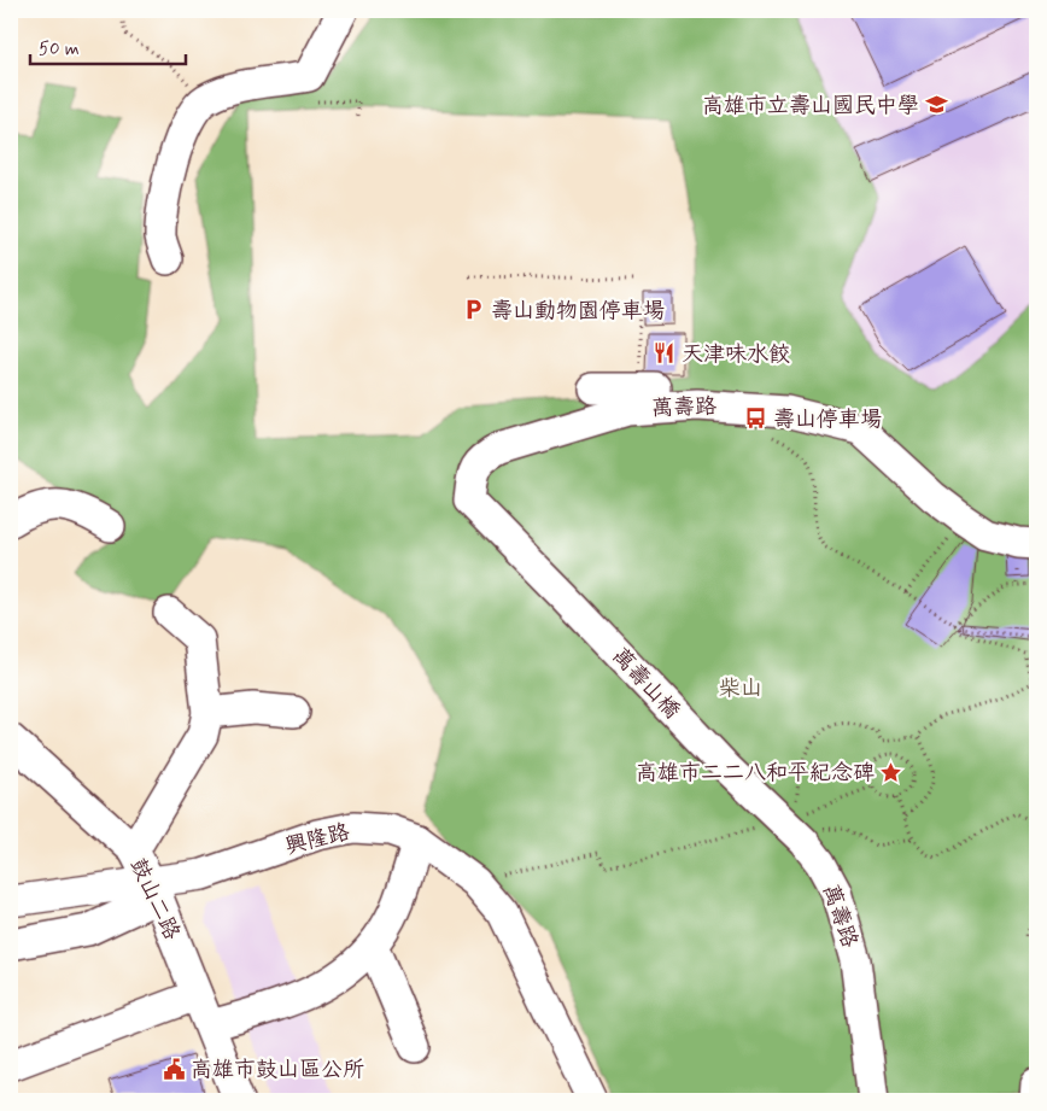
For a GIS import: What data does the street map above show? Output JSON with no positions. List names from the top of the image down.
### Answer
{
  "streets": {
    "street": [
      "萬壽路",
      "萬壽山橋",
      "興隆路",
      "鼓山二路"
    ]
  },
  "crossings": [
    ["萬壽路", "萬壽山橋"],
    ["興隆路", "鼓山二路"]
  ],
  "parks": ["柴山"],
  "places": {
    "school or university": ["高雄市立壽山國民中學"],
    "parking": ["壽山動物園停車場"],
    "restaurant": ["天津味水餃"],
    "bus stop": ["壽山停車場"],
    "place": ["高雄市二二八和平紀念碑"],
    "public building": ["高雄市鼓山區公所"]
  },
  "scale_bar": "50 m"
}
